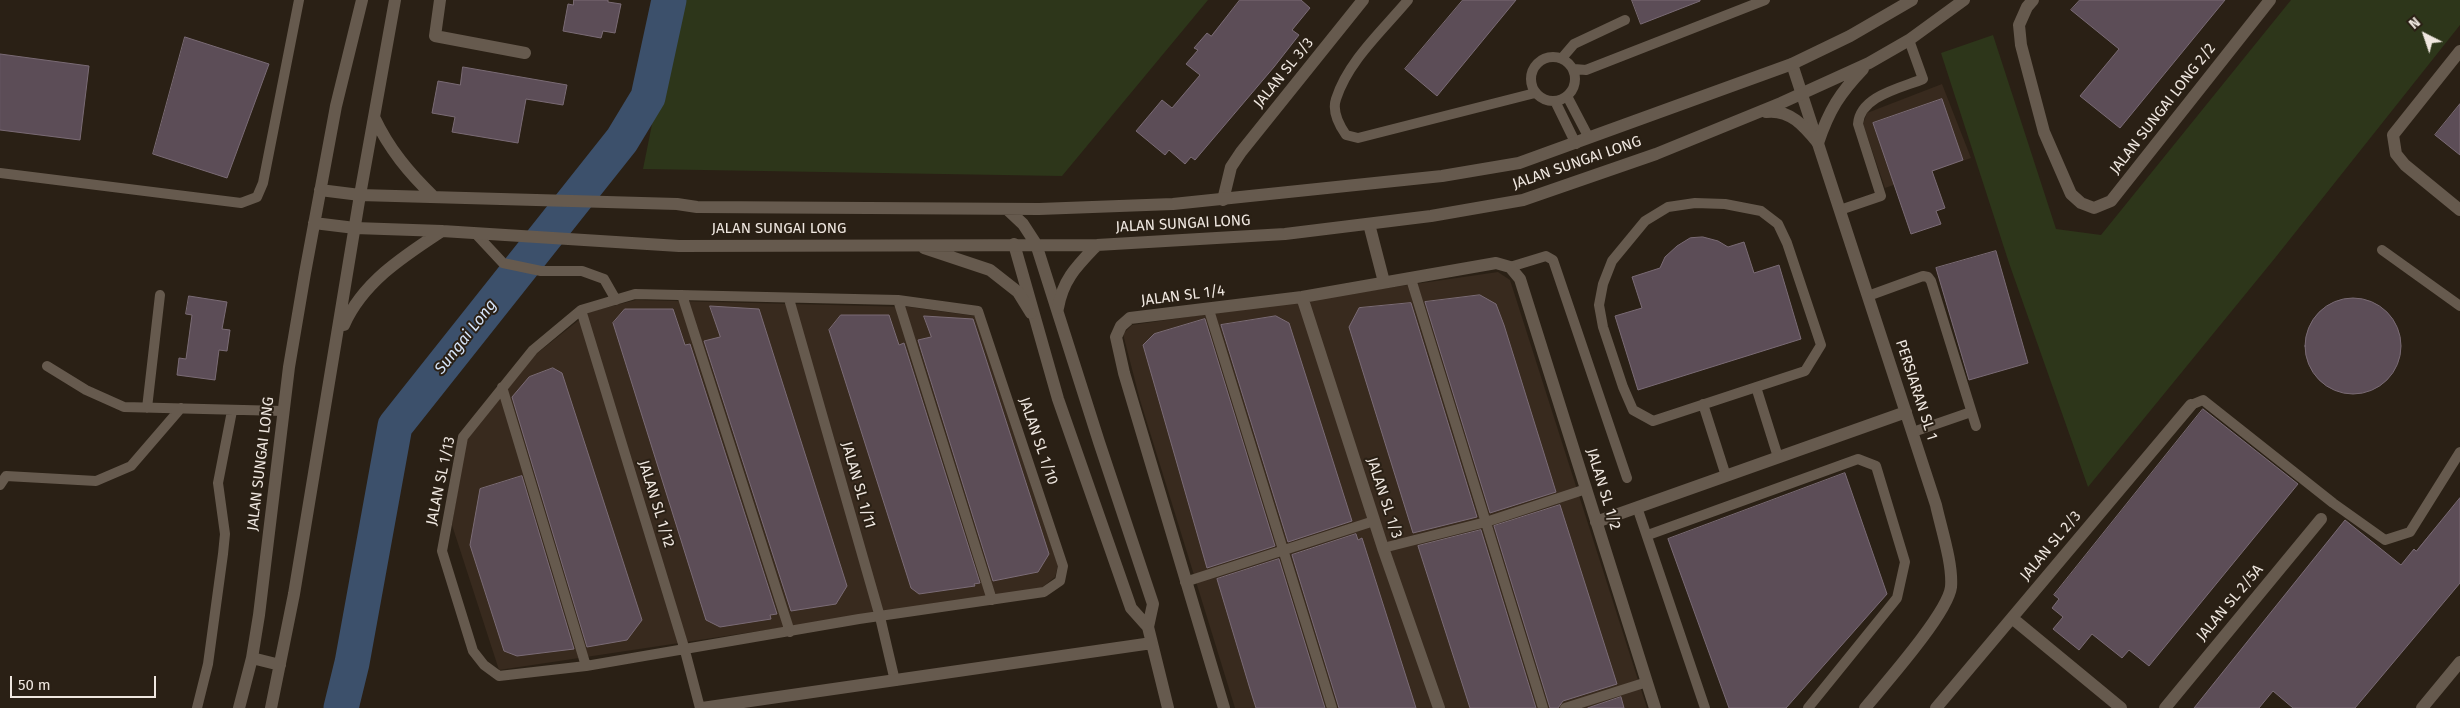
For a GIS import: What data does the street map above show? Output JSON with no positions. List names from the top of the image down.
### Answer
{
  "streets": {
    "street": [
      "JALAN SL 3/3",
      "JALAN SUNGAI LONG 2/2",
      "JALAN SUNGAI LONG",
      "JALAN SL 1/4",
      "PERSIARAN SL 1",
      "JALAN SL 1/2",
      "JALAN SL 1/3",
      "JALAN SL 2/3",
      "JALAN SL 2/5A"
    ],
    "lane": [
      "JALAN SL 1/10",
      "JALAN SL 1/13",
      "JALAN SL 1/11",
      "JALAN SL 1/12"
    ]
  },
  "crossings": [
    ["JALAN SL 3/3", "JALAN SUNGAI LONG"],
    ["JALAN SUNGAI LONG", "PERSIARAN SL 1"],
    ["JALAN SL 1/4", "JALAN SL 1/2"],
    ["JALAN SL 1/4", "JALAN SL 1/3"],
    ["JALAN SL 1/13", "JALAN SL 1/12"]
  ],
  "water": ["Sungai Long"],
  "scale_bar": "50 m",
  "north": "top left"
}
